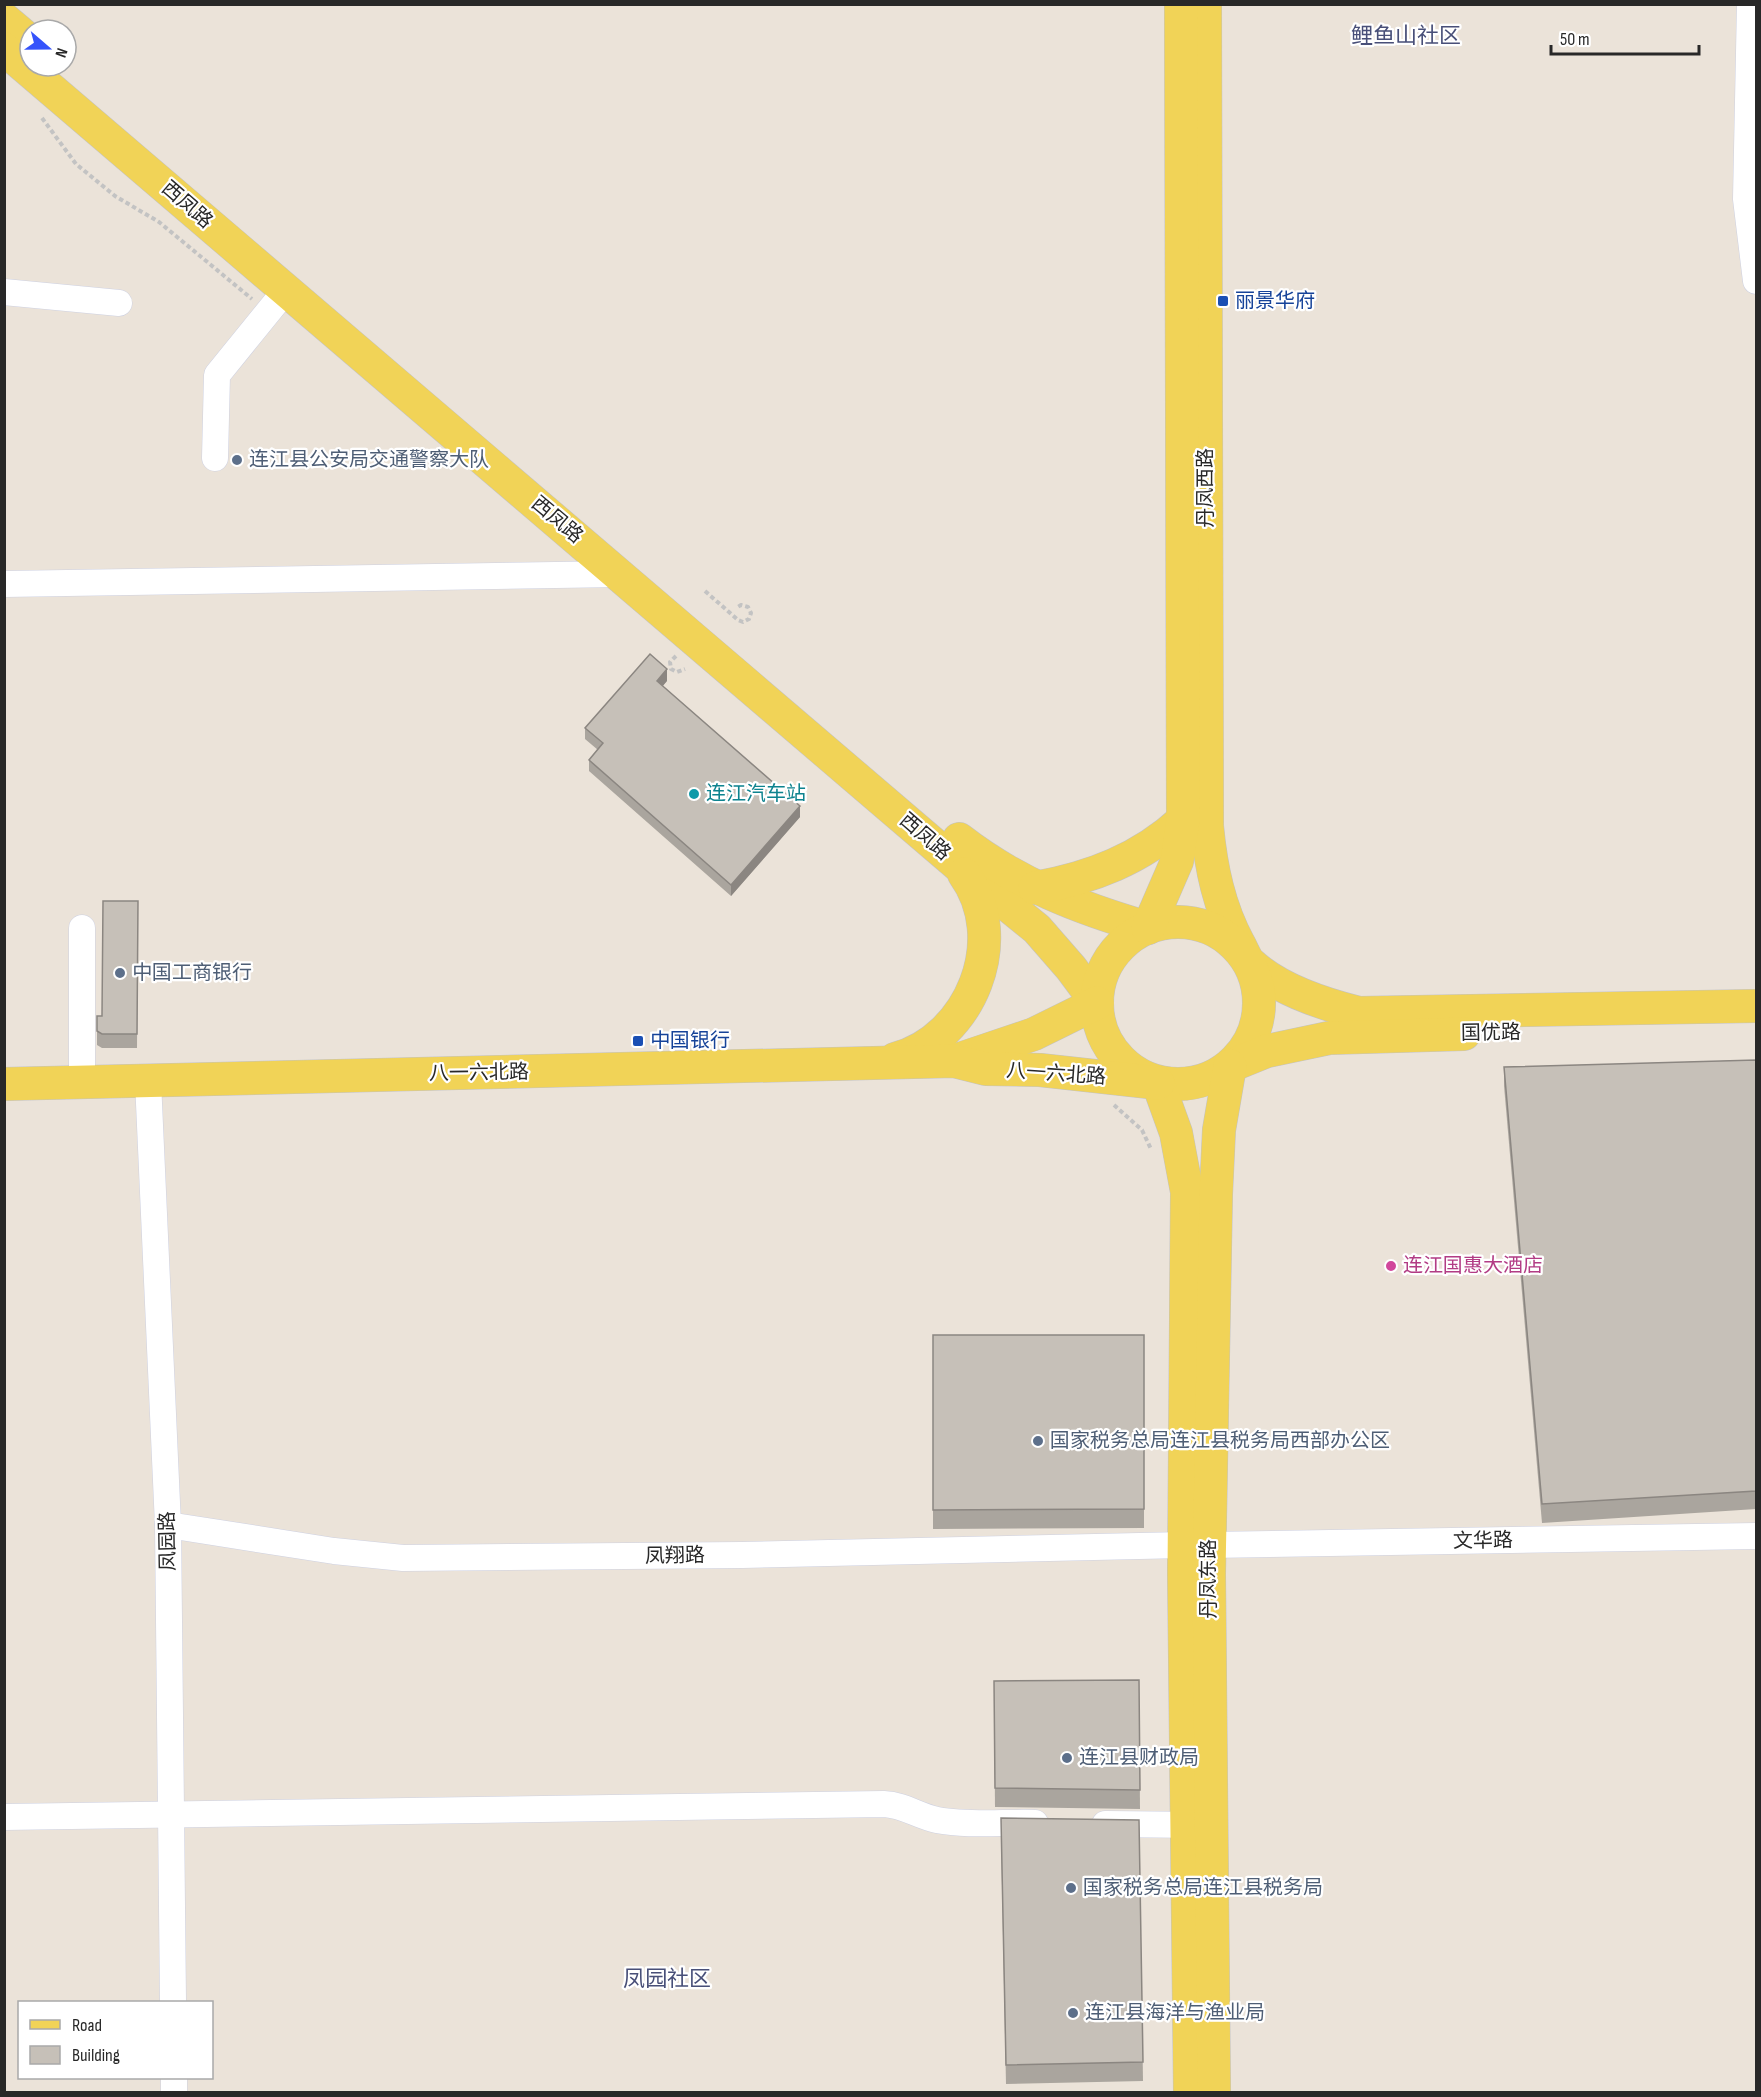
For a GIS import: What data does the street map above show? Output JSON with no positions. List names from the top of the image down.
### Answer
{
  "streets": {
    "main road": [
      "西凤路",
      "丹凤西路",
      "国优路",
      "八一六北路",
      "丹凤东路"
    ],
    "street": ["凤园路", "文华路", "凤翔路"]
  },
  "crossings": [
    ["西凤路", "丹凤西路"],
    ["西凤路", "国优路"],
    ["西凤路", "八一六北路"],
    ["西凤路", "丹凤东路"],
    ["丹凤西路", "国优路"],
    ["丹凤西路", "八一六北路"],
    ["丹凤西路", "丹凤东路"],
    ["国优路", "八一六北路"],
    ["国优路", "丹凤东路"],
    ["八一六北路", "凤园路"],
    ["八一六北路", "丹凤东路"],
    ["凤园路", "凤翔路"],
    ["文华路", "凤翔路"],
    ["文华路", "丹凤东路"],
    ["凤翔路", "丹凤东路"]
  ],
  "districts": ["鲤鱼山社区", "凤园社区"],
  "places": {
    "transit": ["丽景华府", "中国银行"],
    "other": [
      "连江县公安局交通警察大队",
      "连江汽车站",
      "中国工商银行",
      "连江国惠大酒店",
      "国家税务总局连江县税务局西部办公区",
      "连江县财政局",
      "国家税务总局连江县税务局",
      "连江县海洋与渔业局"
    ]
  },
  "legend": ["Road", "Building"],
  "scale_bar": "50 m",
  "north": "right"
}
